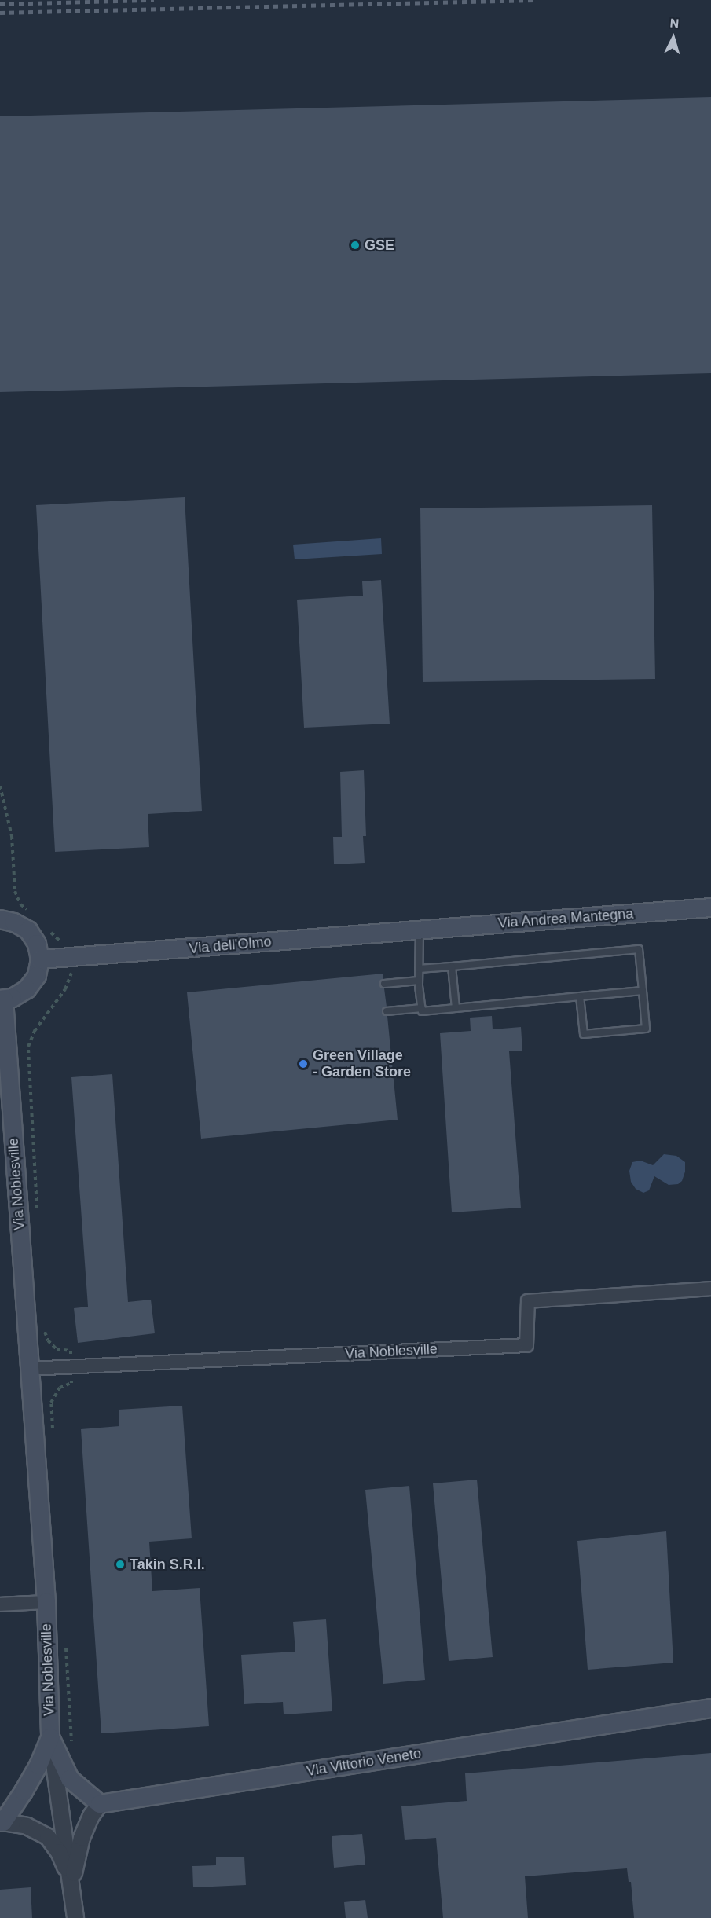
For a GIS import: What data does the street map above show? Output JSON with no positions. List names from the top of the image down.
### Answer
{
  "streets": {
    "main road": [
      "Via Andrea Mantegna",
      "Via dell'Olmo",
      "Via Noblesville",
      "Via Vittorio Veneto"
    ]
  },
  "crossings": [
    ["Via Andrea Mantegna", "Via dell'Olmo"],
    ["Via Noblesville", "Via Vittorio Veneto"]
  ],
  "places": ["GSE", "Green Village - Garden Store", "Takin S.R.l."],
  "north": "top"
}
